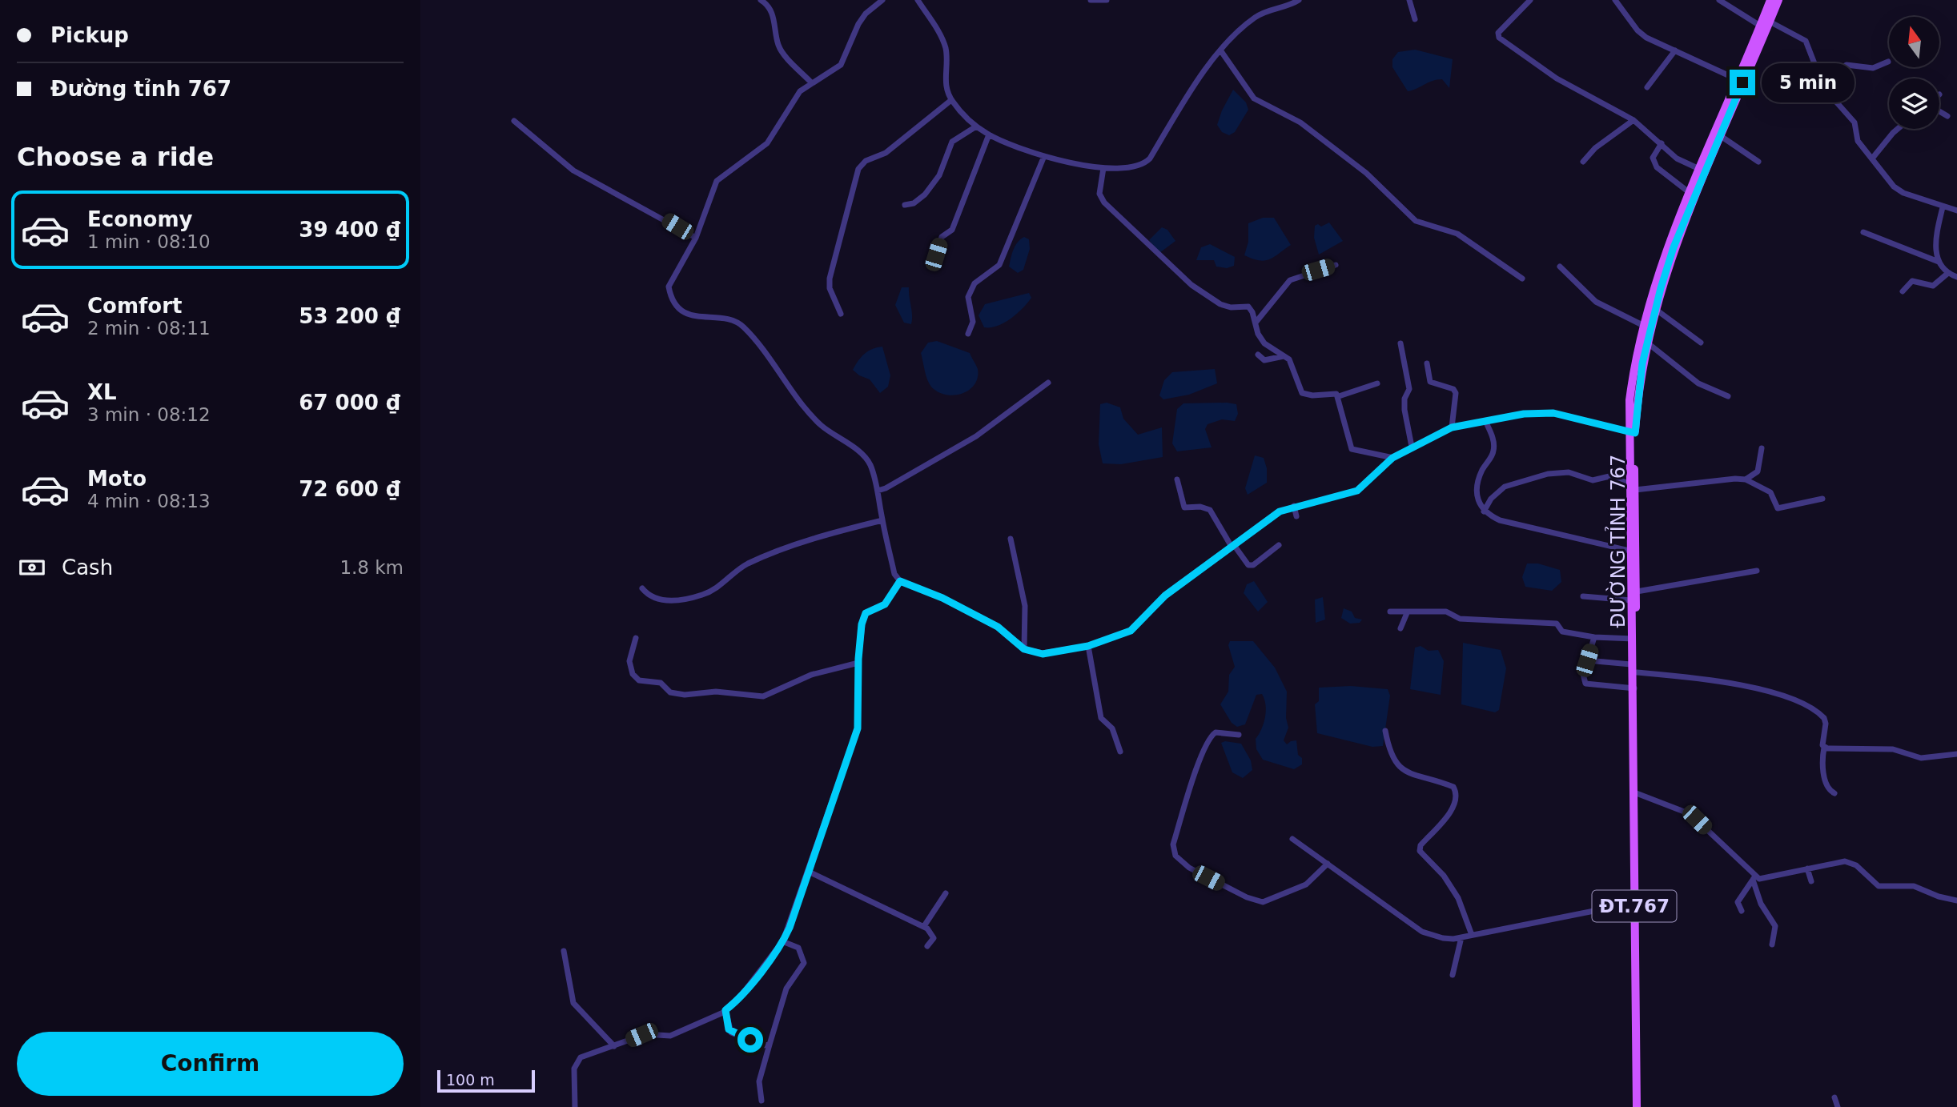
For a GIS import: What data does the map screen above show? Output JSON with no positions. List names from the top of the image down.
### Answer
{
  "streets": {
    "main road": ["ĐƯỜNG TỈNH 767", "ĐT.767"]
  },
  "scale_bar": "100 m",
  "north": "top",
  "page": {
    "banner": ["Pickup", "Đường tỉnh 767"],
    "bubble": "5 min",
    "heading": "Choose a ride",
    "list": [
      {
        "name": "Economy",
        "note": "1 min · 08:10",
        "value": "39 400 ₫"
      },
      {
        "name": "Comfort",
        "note": "2 min · 08:11",
        "value": "53 200 ₫"
      },
      {
        "name": "XL",
        "note": "3 min · 08:12",
        "value": "67 000 ₫"
      },
      {
        "name": "Moto",
        "note": "4 min · 08:13",
        "value": "72 600 ₫"
      }
    ],
    "pay": ["Cash", "1.8 km"],
    "buttons": "Confirm",
    "scale": "100 m"
  }
}
